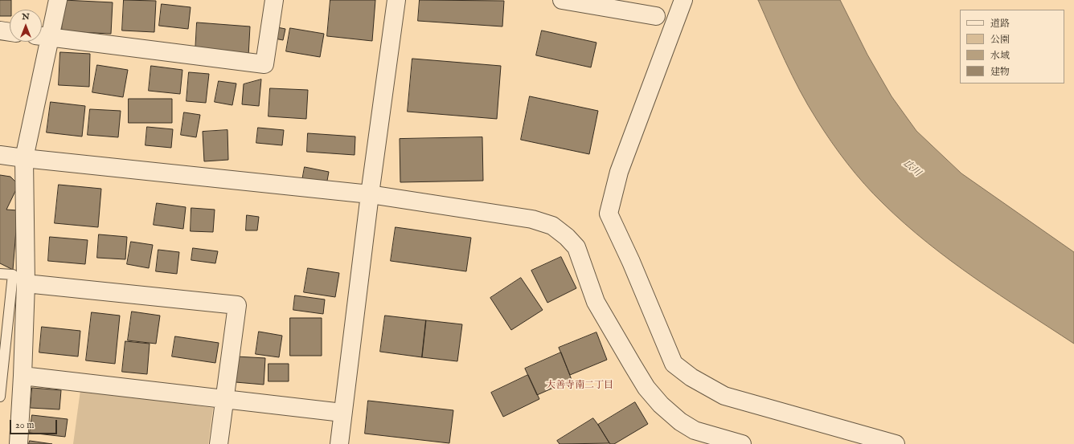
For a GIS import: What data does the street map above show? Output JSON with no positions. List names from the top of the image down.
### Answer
{
  "districts": ["大善寺南二丁目"],
  "water": ["広川"],
  "legend": [
    "道路",
    "公園",
    "水域",
    "建物"
  ],
  "scale_bar": "20 m",
  "north": "top"
}
